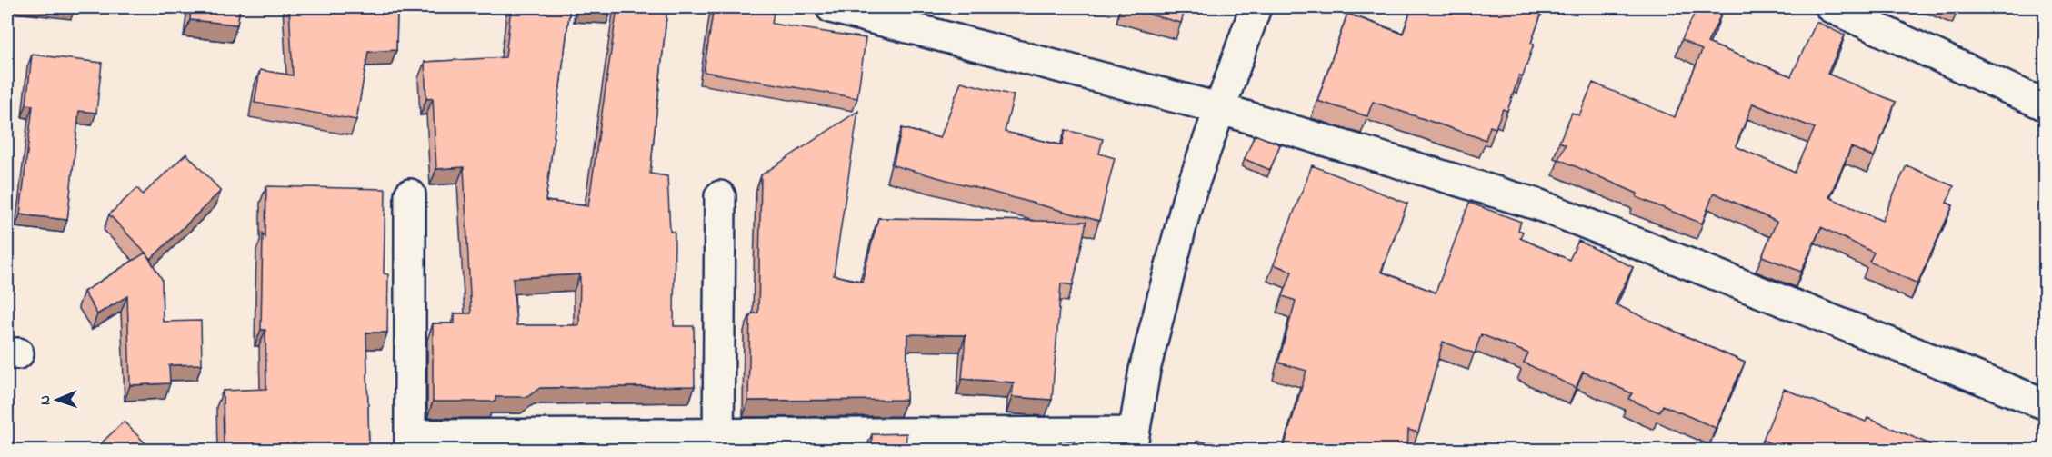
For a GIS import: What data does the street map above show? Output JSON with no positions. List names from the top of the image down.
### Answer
{
  "north": "left"
}
